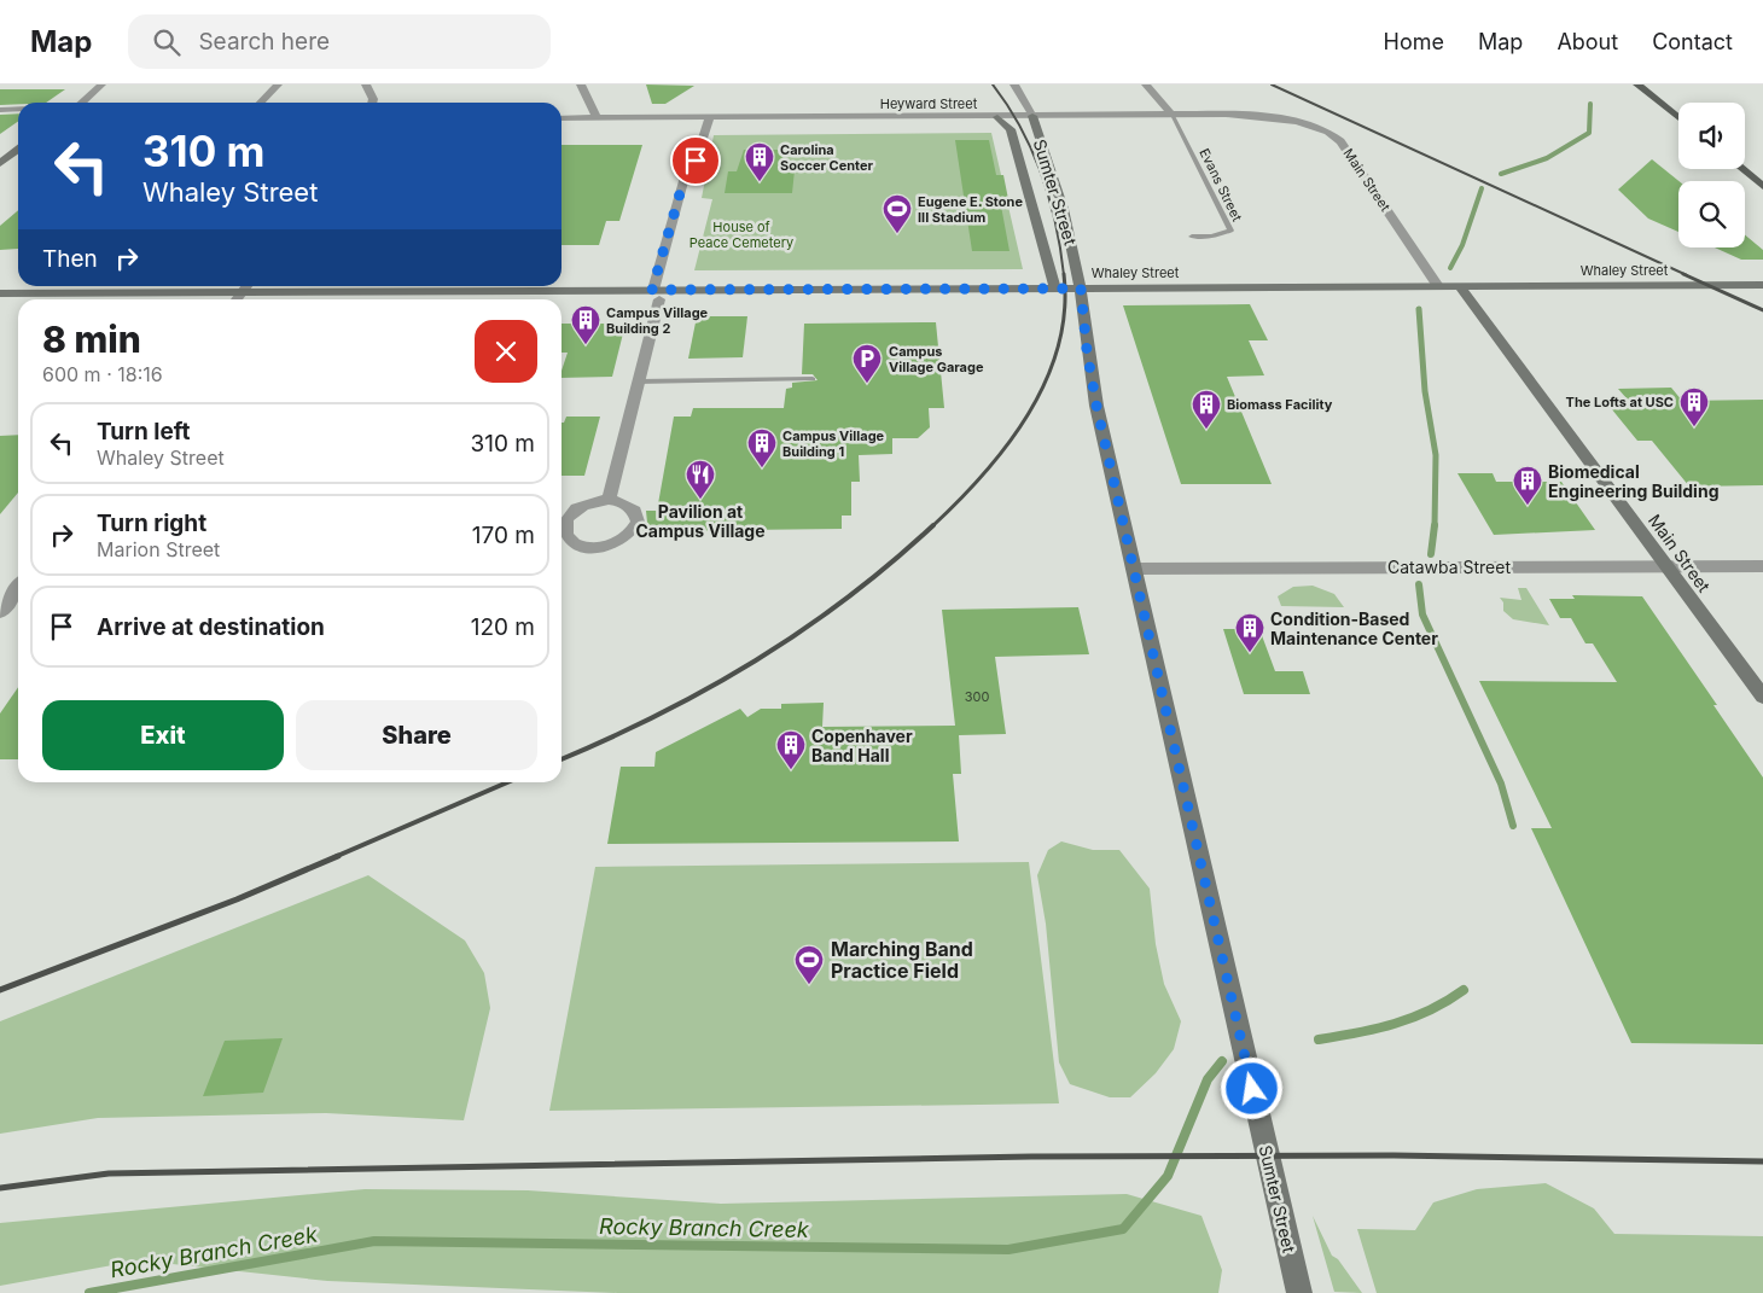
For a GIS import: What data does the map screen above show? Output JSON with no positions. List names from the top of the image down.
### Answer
{
  "streets": {
    "street": [
      "Heyward Street",
      "Main Street",
      "Sumter Street",
      "Whaley Street",
      "Catawba Street"
    ],
    "lane": ["Evans Street"]
  },
  "crossings": [
    ["Heyward Street", "Main Street"],
    ["Heyward Street", "Evans Street"],
    ["Heyward Street", "Sumter Street"],
    ["Main Street", "Whaley Street"],
    ["Main Street", "Catawba Street"],
    ["Sumter Street", "Whaley Street"],
    ["Sumter Street", "Catawba Street"]
  ],
  "water": ["Rocky Branch Creek"],
  "parks": ["House of Peace Cemetery"],
  "places": {
    "building": [
      "Carolina Soccer Center",
      "Campus Village Building 2",
      "The Lofts at USC",
      "Biomass Facility",
      "Campus Village Building 1",
      "Biomedical Engineering Building",
      "Condition-Based Maintenance Center",
      "Copenhaver Band Hall"
    ],
    "sports": ["Eugene E. Stone III Stadium", "Marching Band Practice Field"],
    "parking": ["Campus Village Garage"],
    "restaurant": ["Pavilion at Campus Village"]
  },
  "house_numbers": ["300"],
  "page": {
    "header": "Map",
    "search": "Search here",
    "nav": [
      "Home",
      "Map",
      "About",
      "Contact"
    ],
    "turn": ["310 m", "Whaley Street"],
    "then": "Then",
    "heading": ["8 min", "600 m · 18:16"],
    "list": [
      {
        "name": "Turn left",
        "note": "Whaley Street",
        "value": "310 m"
      },
      {
        "name": "Turn right",
        "note": "Marion Street",
        "value": "170 m"
      },
      {
        "name": "Arrive at destination",
        "value": "120 m"
      }
    ],
    "buttons": ["Exit", "Share"]
  }
}
